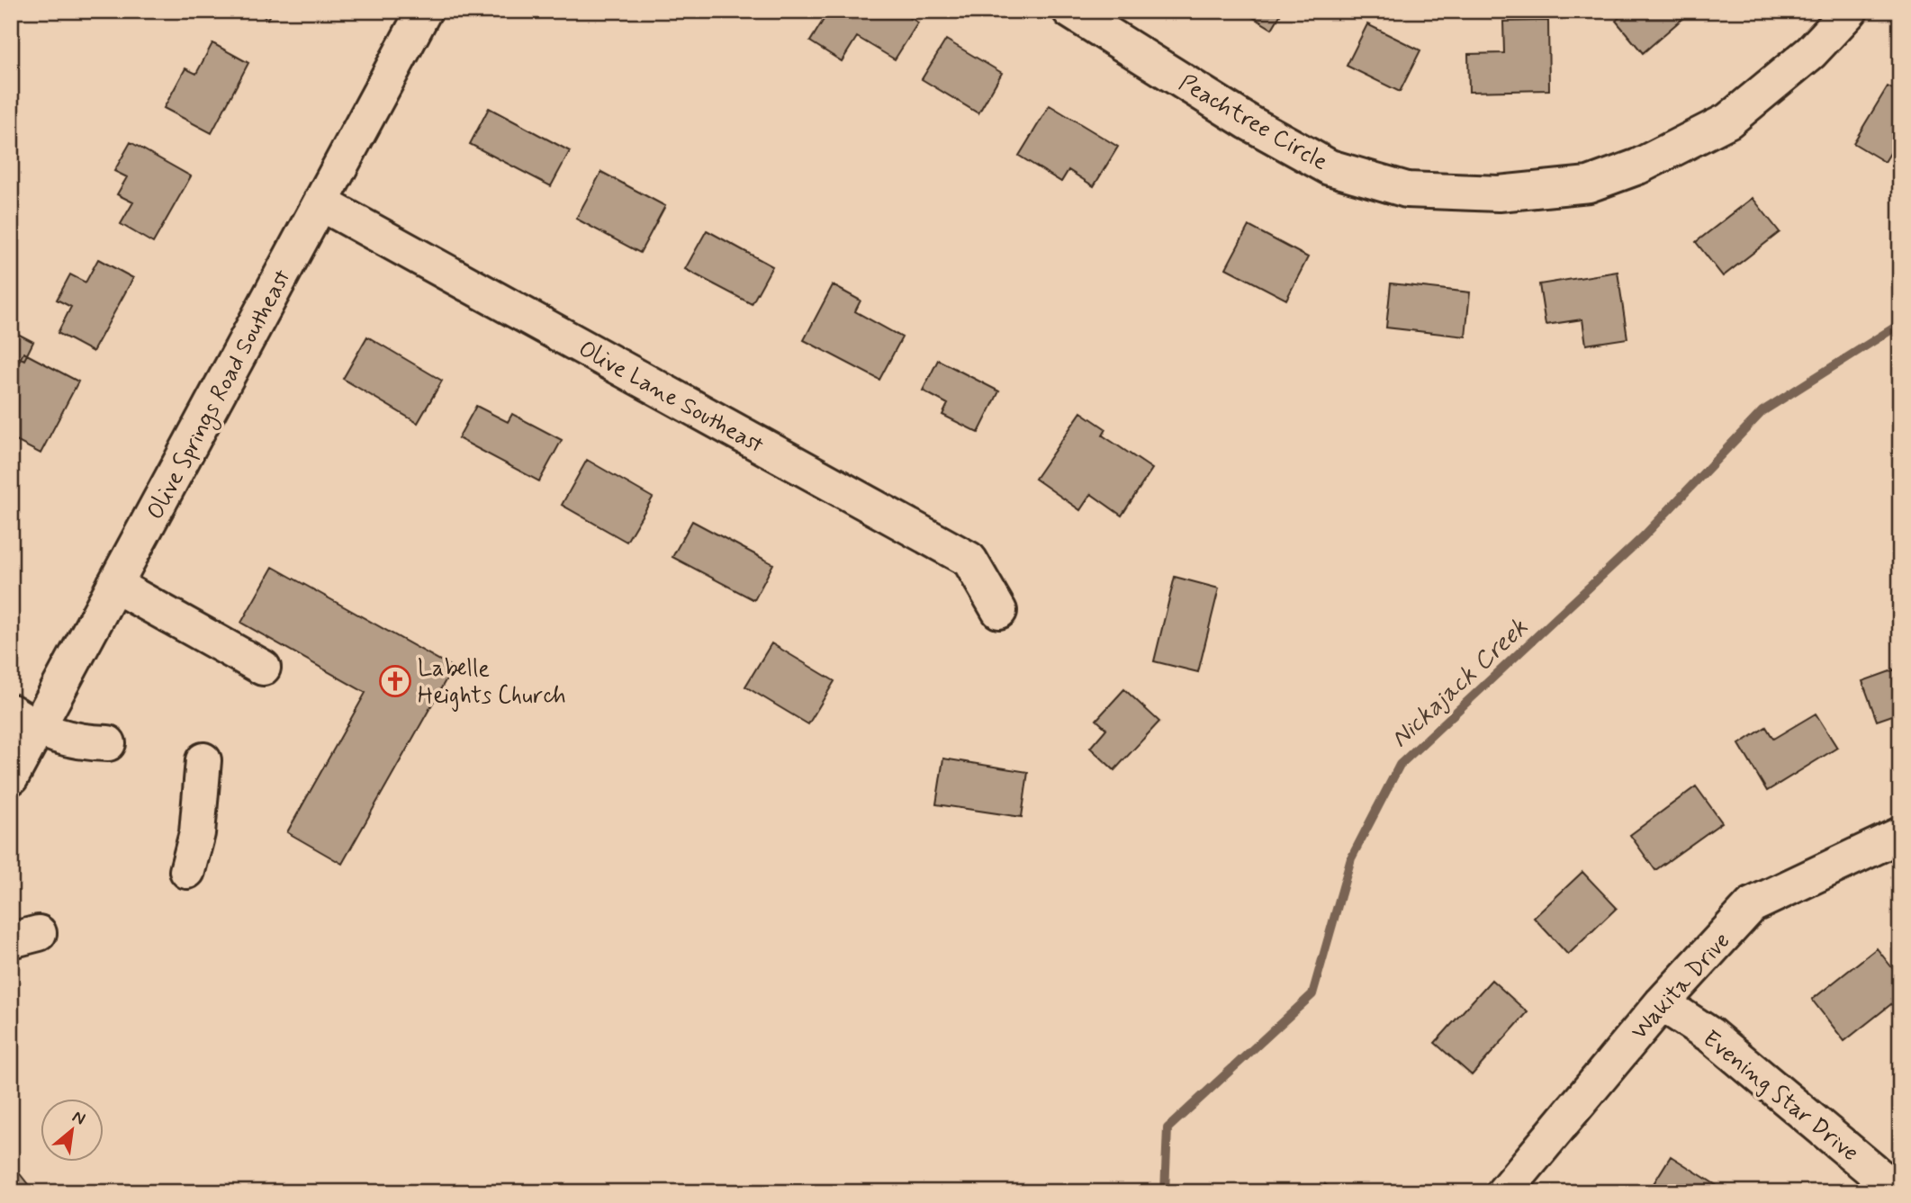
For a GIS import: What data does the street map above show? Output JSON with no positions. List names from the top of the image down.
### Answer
{
  "streets": {
    "street": [
      "Peachtree Circle",
      "Olive Springs Road Southeast",
      "Olive Lane Southeast",
      "Wakita Drive",
      "Evening Star Drive"
    ]
  },
  "crossings": [
    ["Olive Springs Road Southeast", "Olive Lane Southeast"],
    ["Wakita Drive", "Evening Star Drive"]
  ],
  "water": ["Nickajack Creek"],
  "places": {
    "church": ["Labelle Heights Church"]
  },
  "north": "top right"
}
